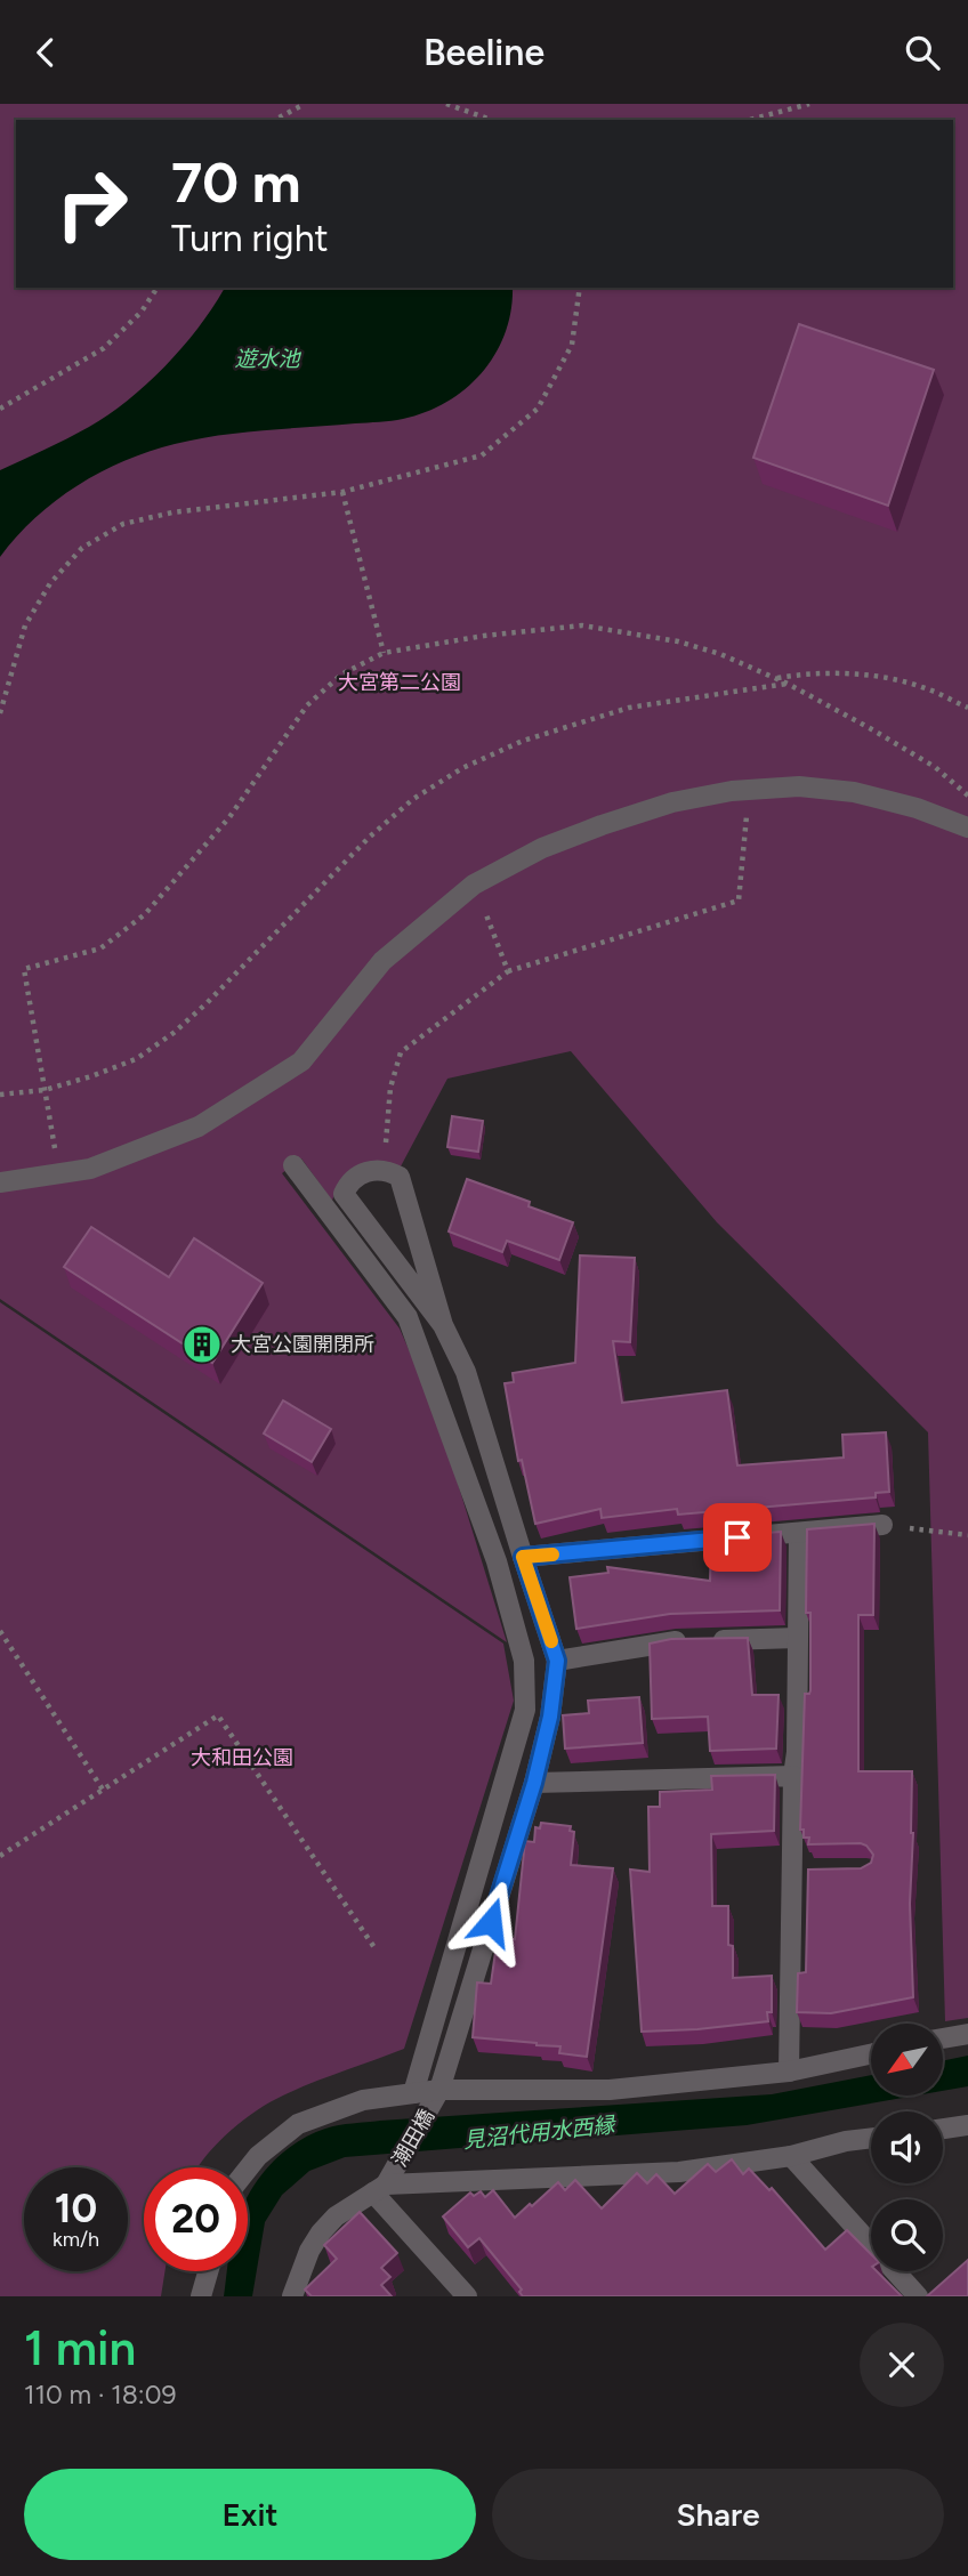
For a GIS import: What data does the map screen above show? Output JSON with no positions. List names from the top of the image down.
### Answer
{
  "streets": {
    "street": ["潮田橋"]
  },
  "water": ["遊水池", "見沼代用水西縁"],
  "parks": ["大宮第二公園", "大和田公園"],
  "places": {
    "building": ["大宮公園開閉所"]
  },
  "north": "bottom left",
  "page": {
    "header": "Beeline",
    "turn": ["70 m", "Turn right"],
    "speed": "10 km/h",
    "limit": "20",
    "heading": ["1 min", "110 m · 18:09"],
    "buttons": ["Exit", "Share"]
  }
}
